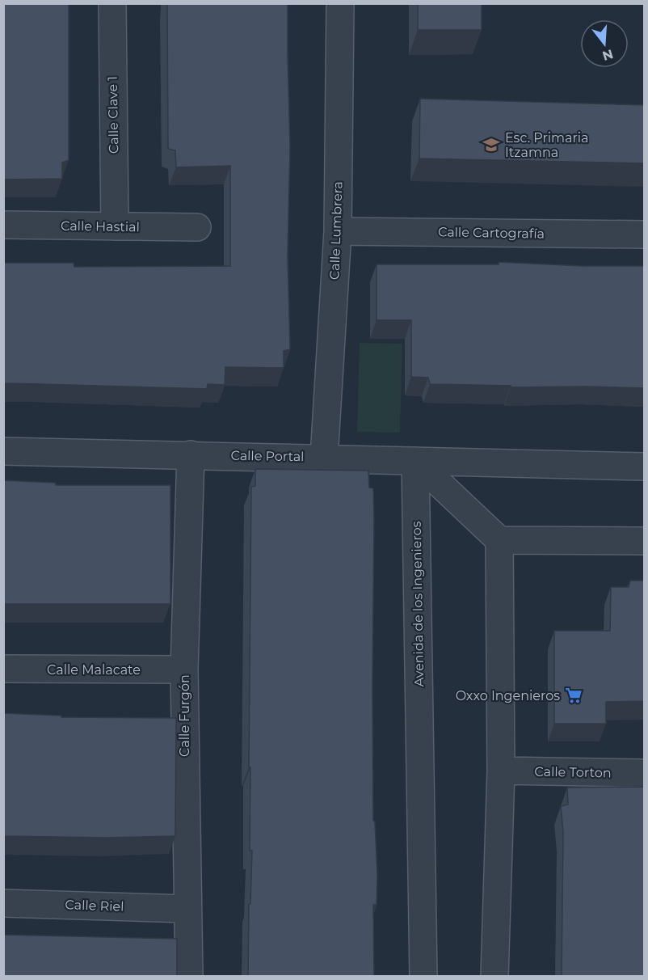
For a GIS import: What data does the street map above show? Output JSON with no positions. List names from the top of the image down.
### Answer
{
  "streets": {
    "street": [
      "Calle Clave 1",
      "Calle Hastial",
      "Calle Lumbrera",
      "Calle Cartografía",
      "Calle Portal",
      "Avenida de los Ingenieros",
      "Calle Malacate",
      "Calle Furgón",
      "Calle Torton",
      "Calle Riel"
    ]
  },
  "crossings": [
    ["Calle Clave 1", "Calle Hastial"],
    ["Calle Lumbrera", "Calle Cartografía"],
    ["Calle Lumbrera", "Calle Portal"],
    ["Calle Portal", "Avenida de los Ingenieros"],
    ["Calle Portal", "Calle Furgón"],
    ["Calle Malacate", "Calle Furgón"],
    ["Calle Furgón", "Calle Riel"]
  ],
  "places": {
    "school or university": ["Esc. Primaria Itzamna"],
    "supermarket": ["Oxxo Ingenieros"]
  },
  "north": "bottom"
}
